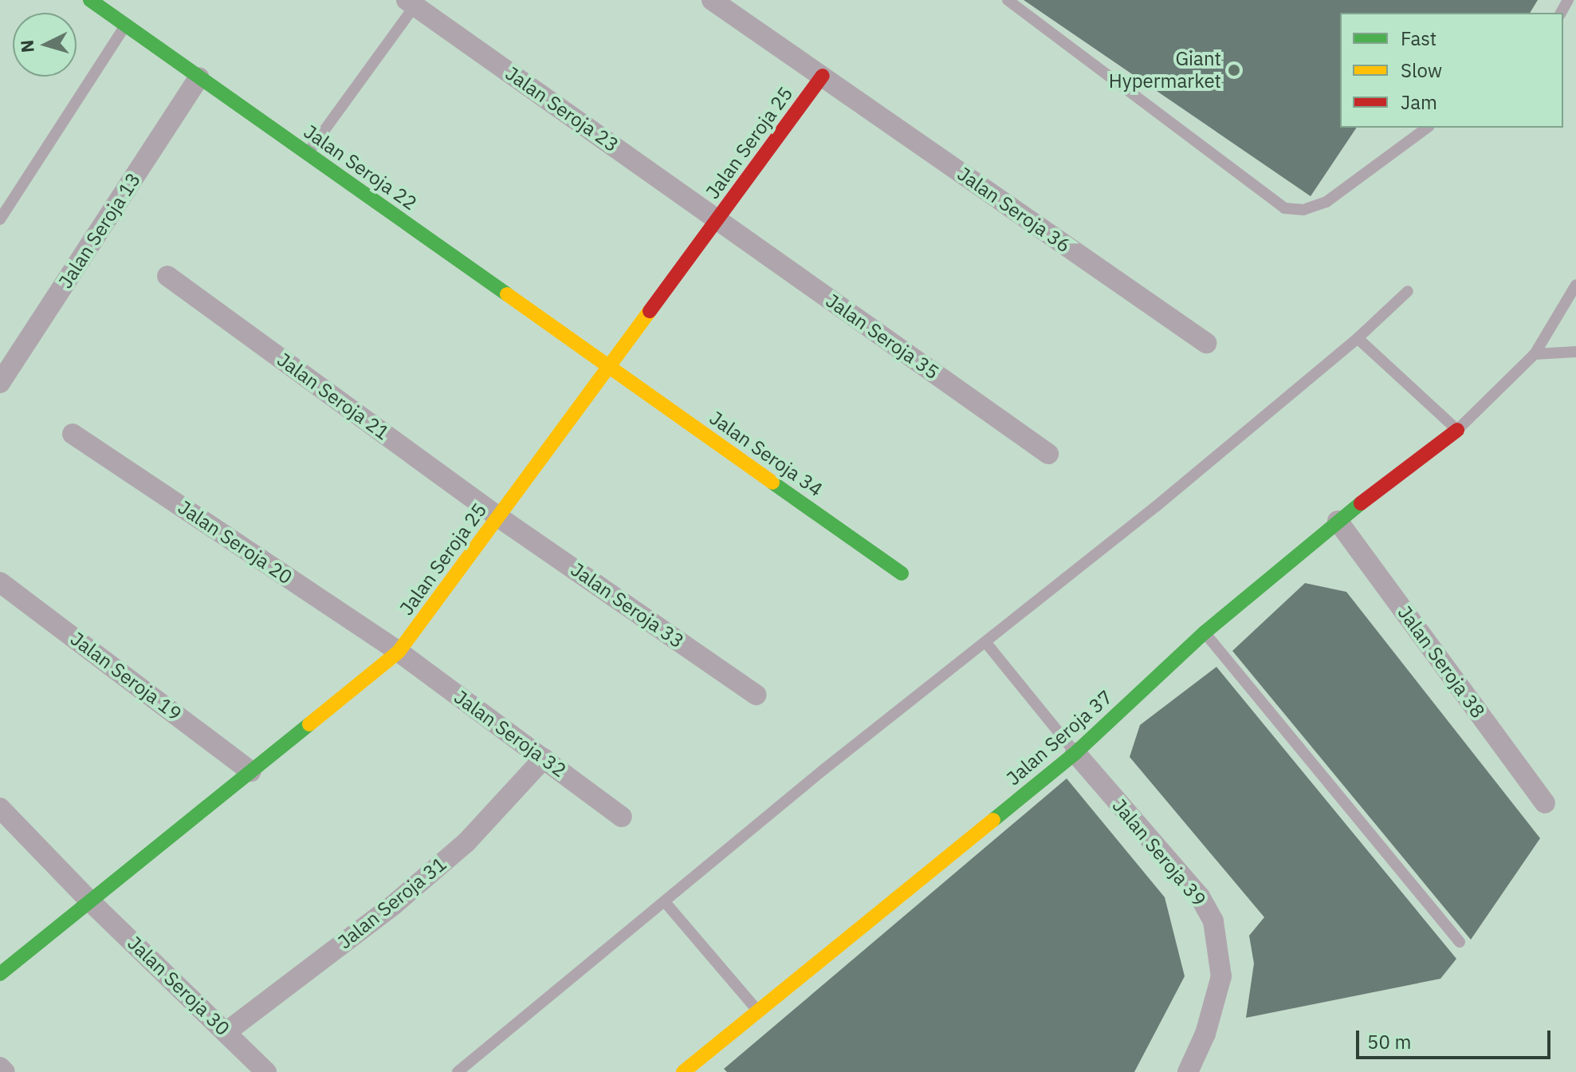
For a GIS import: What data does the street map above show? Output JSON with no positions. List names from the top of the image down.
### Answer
{
  "streets": {
    "street": [
      "Jalan Seroja 23",
      "Jalan Seroja 25",
      "Jalan Seroja 22",
      "Jalan Seroja 36",
      "Jalan Seroja 13",
      "Jalan Seroja 35",
      "Jalan Seroja 21",
      "Jalan Seroja 34",
      "Jalan Seroja 20",
      "Jalan Seroja 33",
      "Jalan Seroja 38",
      "Jalan Seroja 19",
      "Jalan Seroja 32",
      "Jalan Seroja 37",
      "Jalan Seroja 39",
      "Jalan Seroja 31",
      "Jalan Seroja 30"
    ]
  },
  "crossings": [
    ["Jalan Seroja 23", "Jalan Seroja 25"],
    ["Jalan Seroja 23", "Jalan Seroja 35"],
    ["Jalan Seroja 25", "Jalan Seroja 22"],
    ["Jalan Seroja 25", "Jalan Seroja 36"],
    ["Jalan Seroja 25", "Jalan Seroja 35"],
    ["Jalan Seroja 25", "Jalan Seroja 21"],
    ["Jalan Seroja 25", "Jalan Seroja 34"],
    ["Jalan Seroja 25", "Jalan Seroja 20"],
    ["Jalan Seroja 25", "Jalan Seroja 33"],
    ["Jalan Seroja 25", "Jalan Seroja 19"],
    ["Jalan Seroja 25", "Jalan Seroja 32"],
    ["Jalan Seroja 25", "Jalan Seroja 30"],
    ["Jalan Seroja 22", "Jalan Seroja 13"],
    ["Jalan Seroja 22", "Jalan Seroja 34"],
    ["Jalan Seroja 21", "Jalan Seroja 33"],
    ["Jalan Seroja 20", "Jalan Seroja 32"],
    ["Jalan Seroja 38", "Jalan Seroja 37"],
    ["Jalan Seroja 32", "Jalan Seroja 31"],
    ["Jalan Seroja 37", "Jalan Seroja 39"],
    ["Jalan Seroja 31", "Jalan Seroja 30"]
  ],
  "places": ["Giant Hypermarket"],
  "legend": ["Fast", "Slow", "Jam"],
  "scale_bar": "50 m",
  "north": "left"
}
